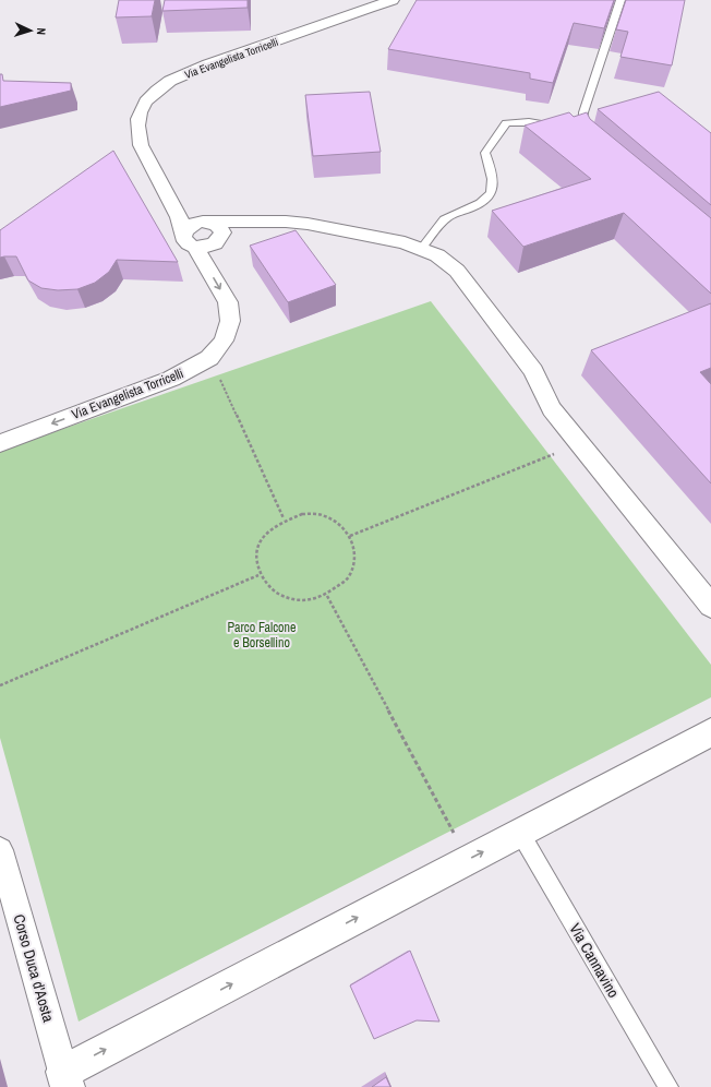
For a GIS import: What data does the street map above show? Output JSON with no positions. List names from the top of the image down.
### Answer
{
  "streets": {
    "street": ["Via Evangelista Torricelli", "Corso Duca d'Aosta"],
    "lane": ["Via Cannavino"]
  },
  "parks": ["Parco Falcone e Borsellino"],
  "north": "right"
}
